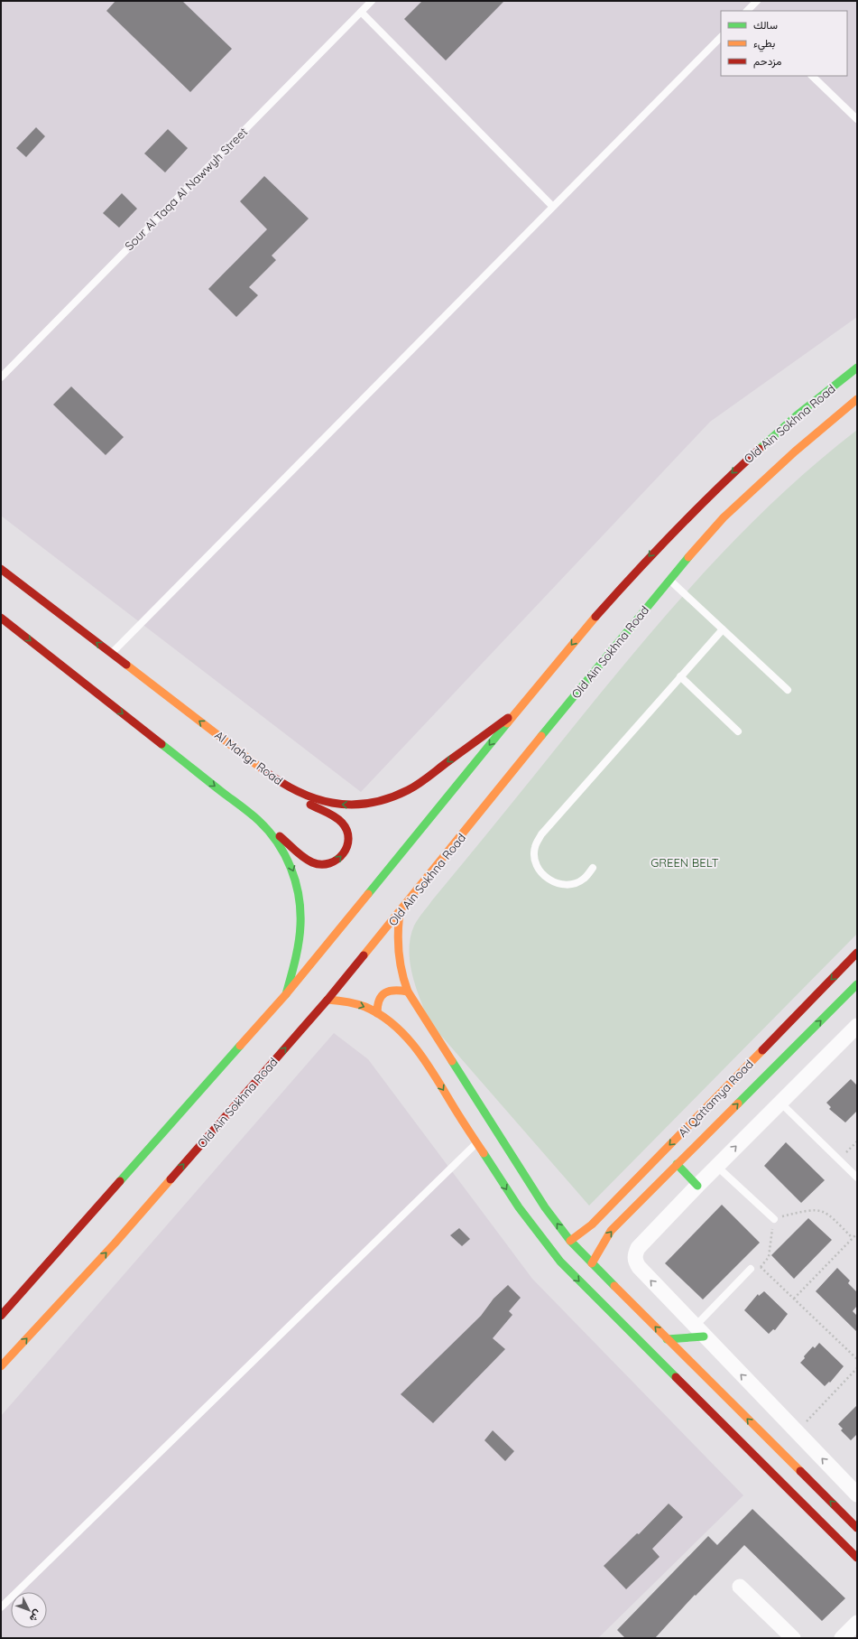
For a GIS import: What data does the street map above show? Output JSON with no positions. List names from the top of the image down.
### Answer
{
  "streets": {
    "main road": ["Old Ain Sokhna Road", "Al Mahgr Road", "Al Qattamya Road"],
    "lane": ["Sour Al Taqa Al Nawwyh Street"]
  },
  "crossings": [
    ["Old Ain Sokhna Road", "Al Mahgr Road"]
  ],
  "parks": ["GREEN BELT"],
  "legend": ["سالك", "بطيء", "مزدحم"],
  "north": "bottom right"
}
